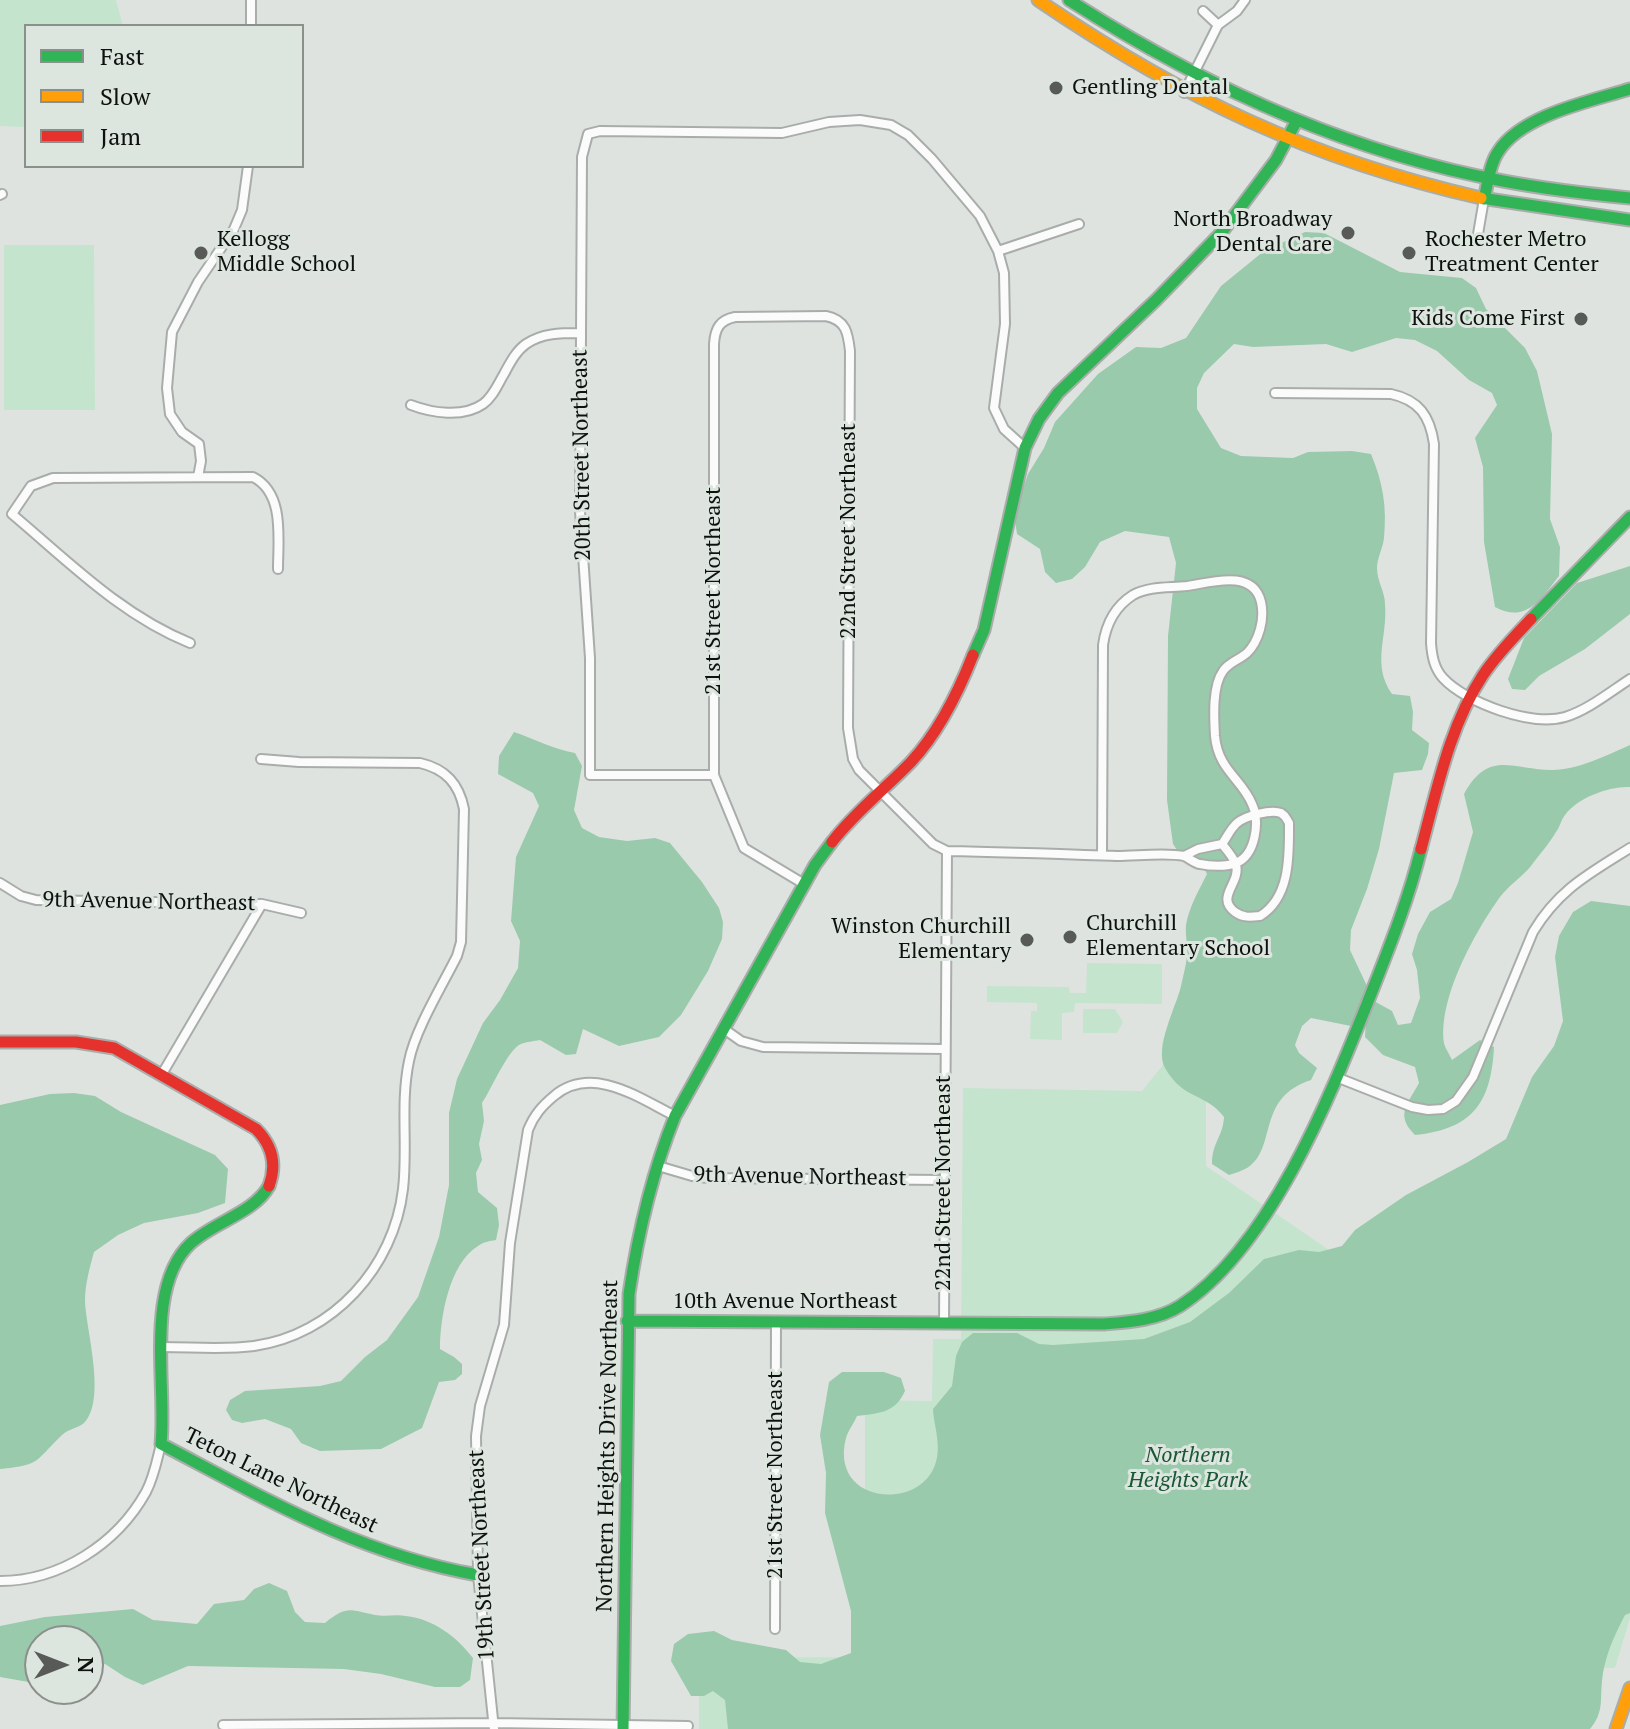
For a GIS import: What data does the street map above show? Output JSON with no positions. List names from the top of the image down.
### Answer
{
  "streets": {
    "street": [
      "20th Street Northeast",
      "22nd Street Northeast",
      "21st Street Northeast",
      "9th Avenue Northeast",
      "10th Avenue Northeast",
      "Northern Heights Drive Northeast",
      "Teton Lane Northeast",
      "19th Street Northeast"
    ]
  },
  "crossings": [
    ["20th Street Northeast", "21st Street Northeast"],
    ["22nd Street Northeast", "21st Street Northeast"],
    ["22nd Street Northeast", "9th Avenue Northeast"],
    ["22nd Street Northeast", "10th Avenue Northeast"],
    ["22nd Street Northeast", "Northern Heights Drive Northeast"],
    ["21st Street Northeast", "10th Avenue Northeast"],
    ["21st Street Northeast", "Northern Heights Drive Northeast"],
    ["9th Avenue Northeast", "Northern Heights Drive Northeast"],
    ["10th Avenue Northeast", "Northern Heights Drive Northeast"],
    ["Northern Heights Drive Northeast", "19th Street Northeast"],
    ["Teton Lane Northeast", "19th Street Northeast"]
  ],
  "parks": ["Northern Heights Park"],
  "places": [
    "Gentling Dental",
    "North Broadway Dental Care",
    "Kellogg Middle School",
    "Rochester Metro Treatment Center",
    "Kids Come First",
    "Churchill Elementary School",
    "Winston Churchill Elementary"
  ],
  "legend": ["Fast", "Slow", "Jam"],
  "north": "right"
}
